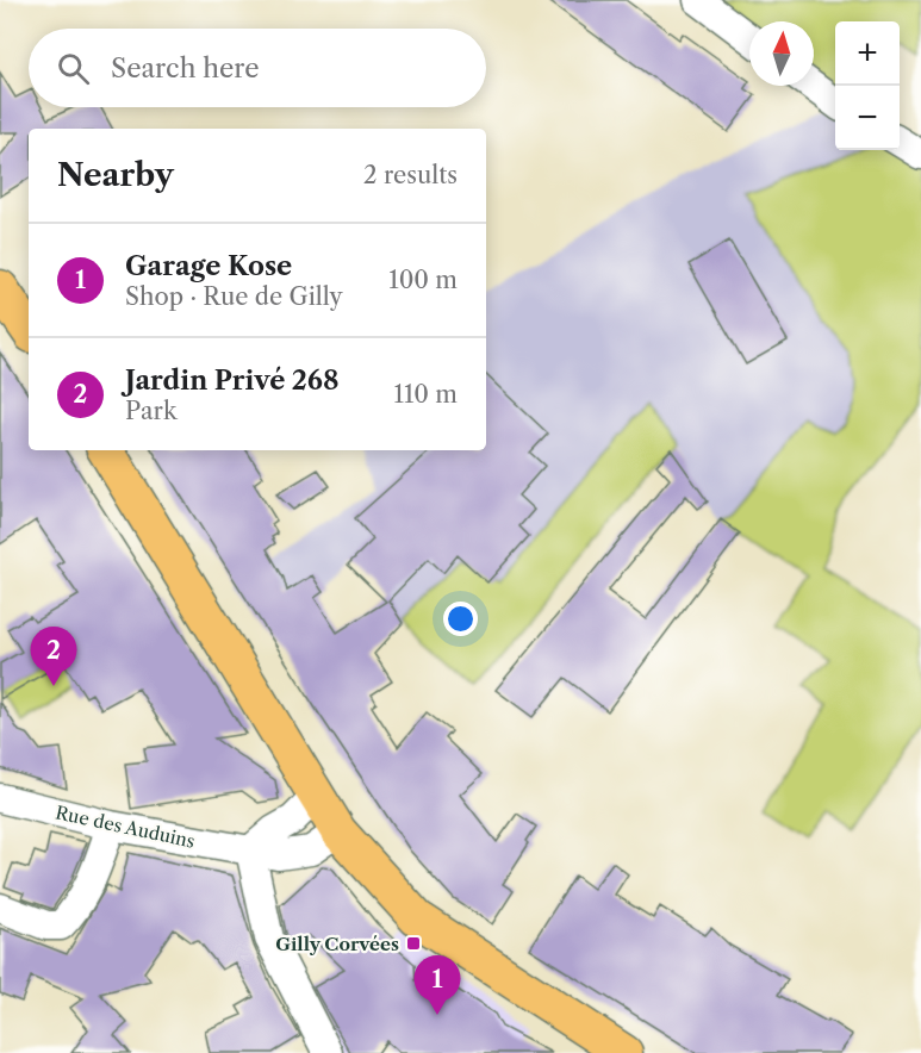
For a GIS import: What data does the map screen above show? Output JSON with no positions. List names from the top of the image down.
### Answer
{
  "streets": {
    "street": ["Rue des Auduins"]
  },
  "places": {
    "transit": ["Gilly Corvées"]
  },
  "north": "top",
  "page": {
    "map_buttons": ["+", "−"],
    "search": "Search here",
    "heading": ["Nearby", "2 results"],
    "list": [
      {
        "mark": "1",
        "name": "Garage Kose",
        "note": "Shop · Rue de Gilly",
        "value": "100 m"
      },
      {
        "mark": "2",
        "name": "Jardin Privé 268",
        "note": "Park",
        "value": "110 m"
      }
    ],
    "pins": ["2", "1"]
  }
}
